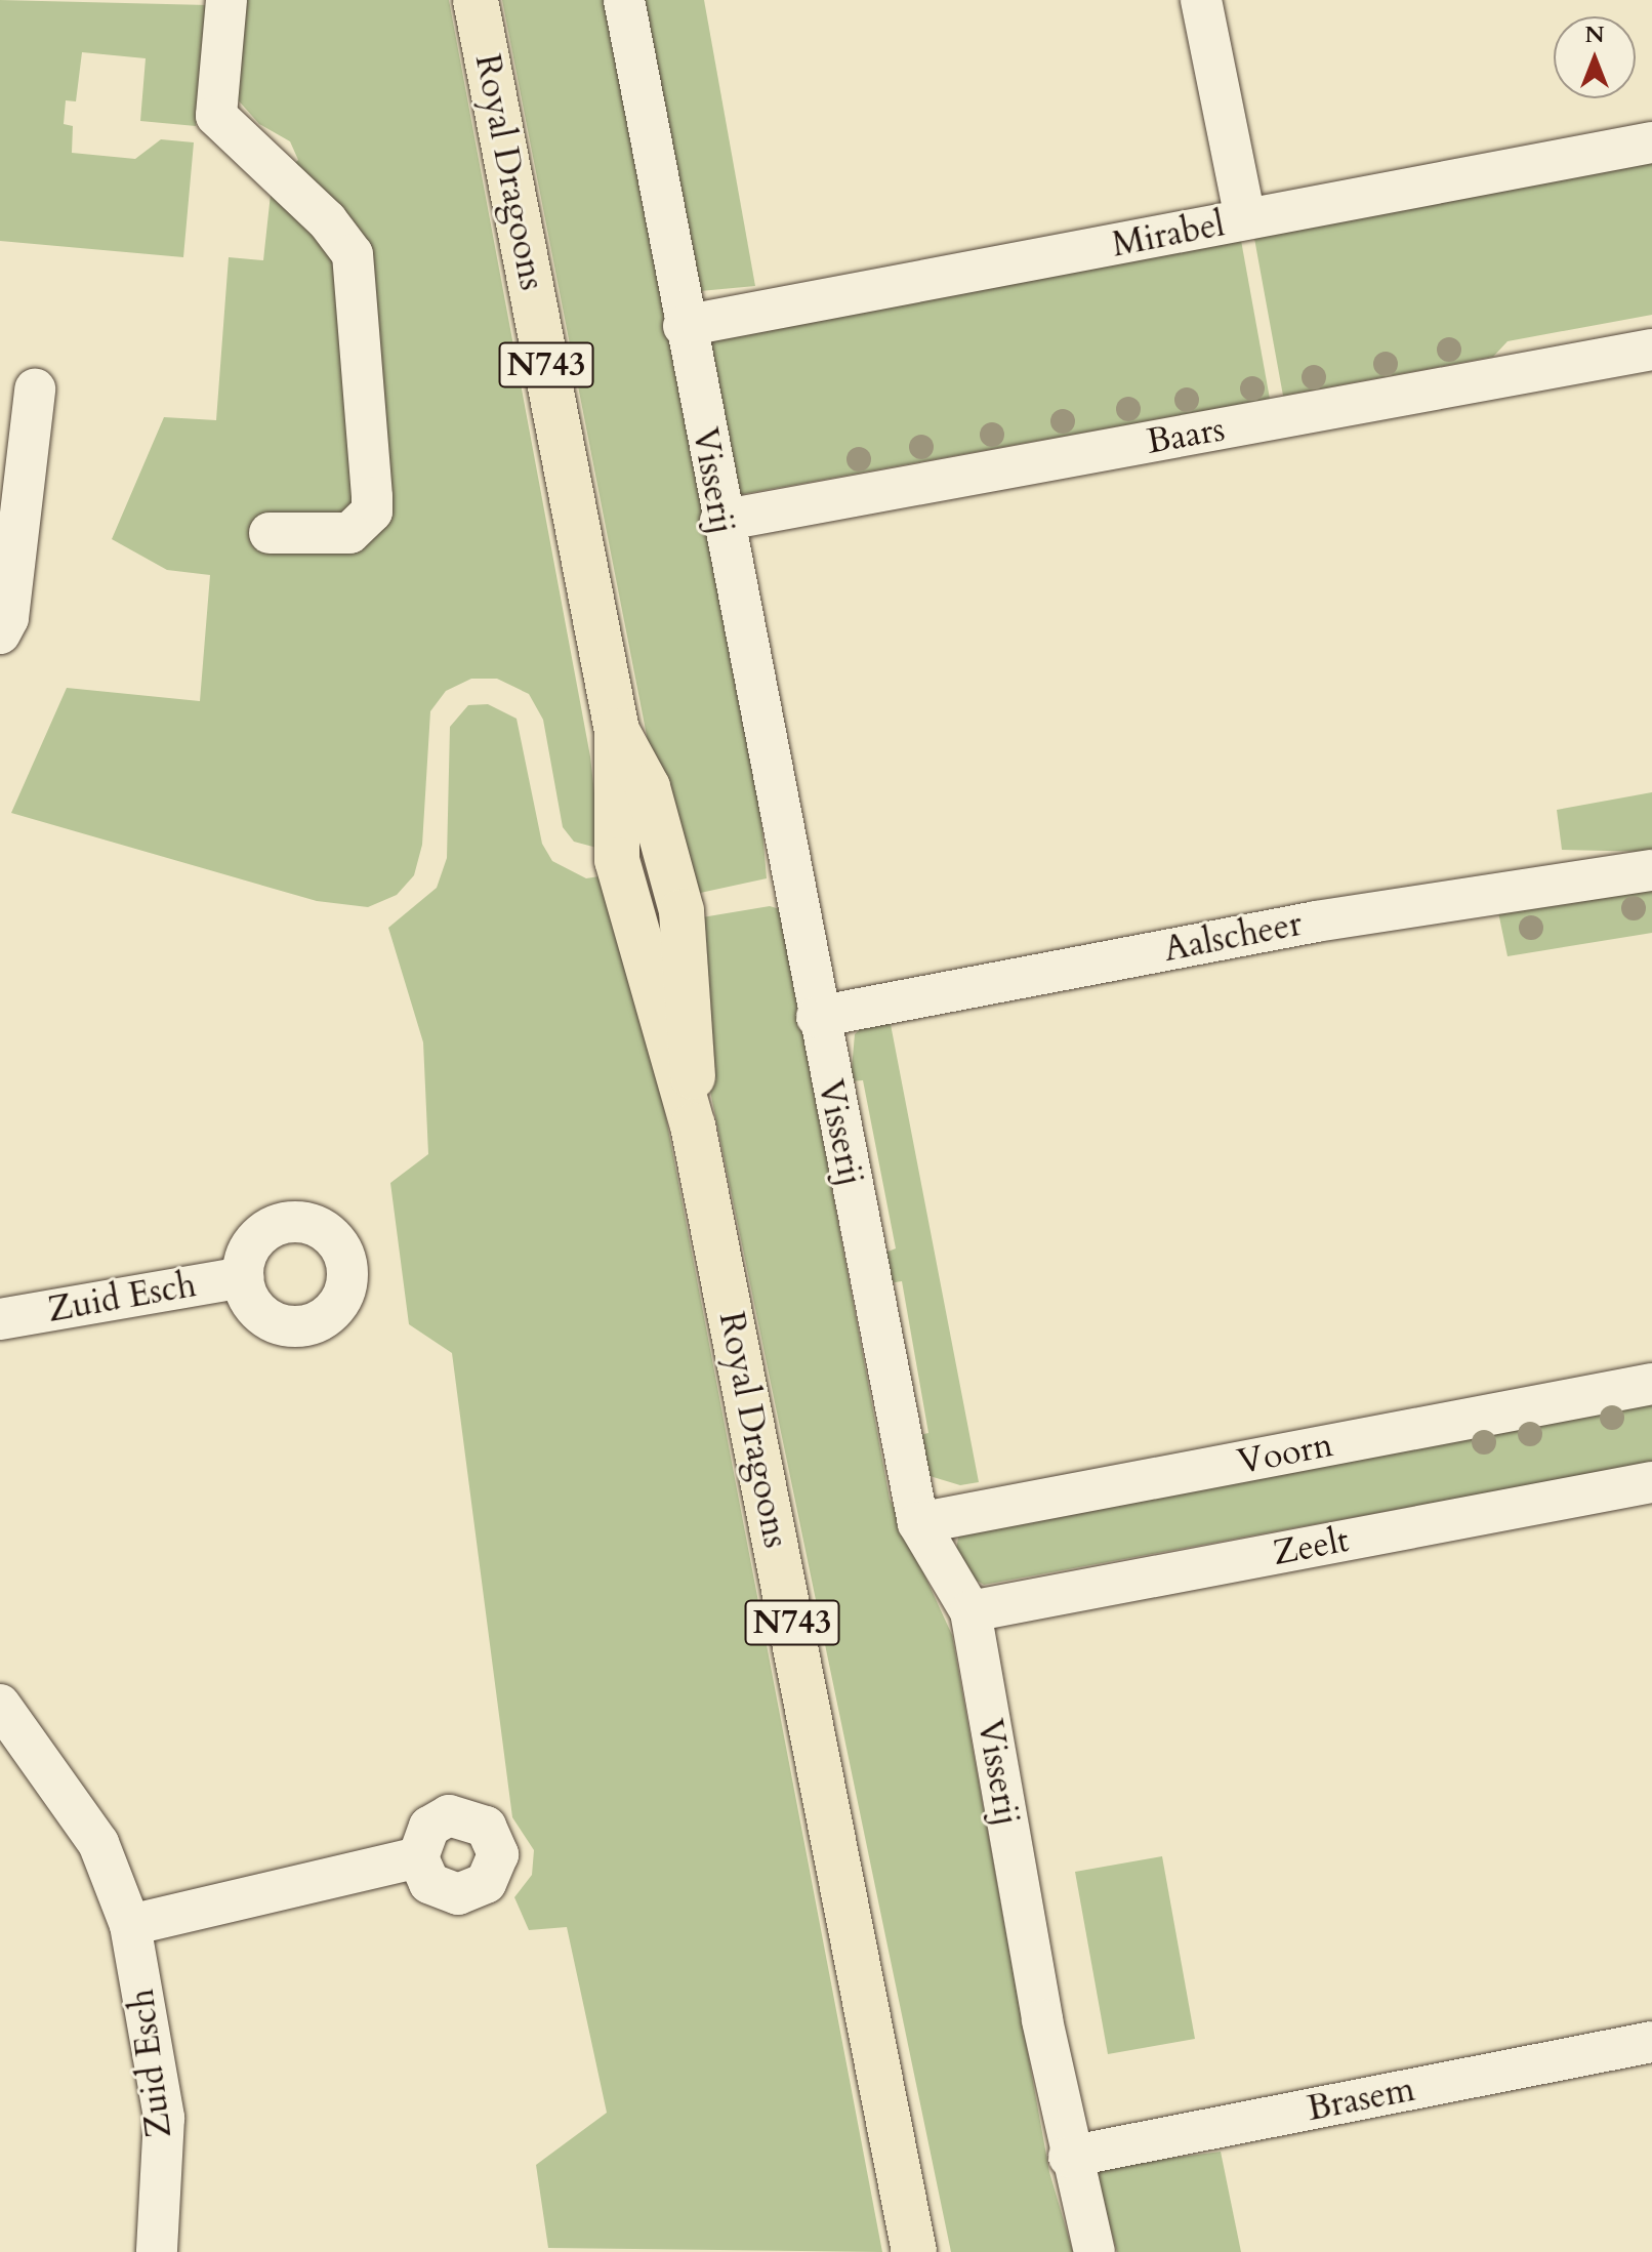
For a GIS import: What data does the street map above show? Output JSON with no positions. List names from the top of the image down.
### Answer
{
  "streets": {
    "main road": ["Royal Dragoons", "N743"],
    "street": [
      "Mirabel",
      "Baars",
      "Visserij",
      "Aalscheer",
      "Zuid Esch",
      "Voorn",
      "Zeelt",
      "Brasem"
    ]
  },
  "crossings": [
    ["Mirabel", "Visserij"],
    ["Baars", "Visserij"],
    ["Visserij", "Aalscheer"],
    ["Visserij", "Voorn"],
    ["Visserij", "Zeelt"],
    ["Visserij", "Brasem"]
  ],
  "north": "top"
}
